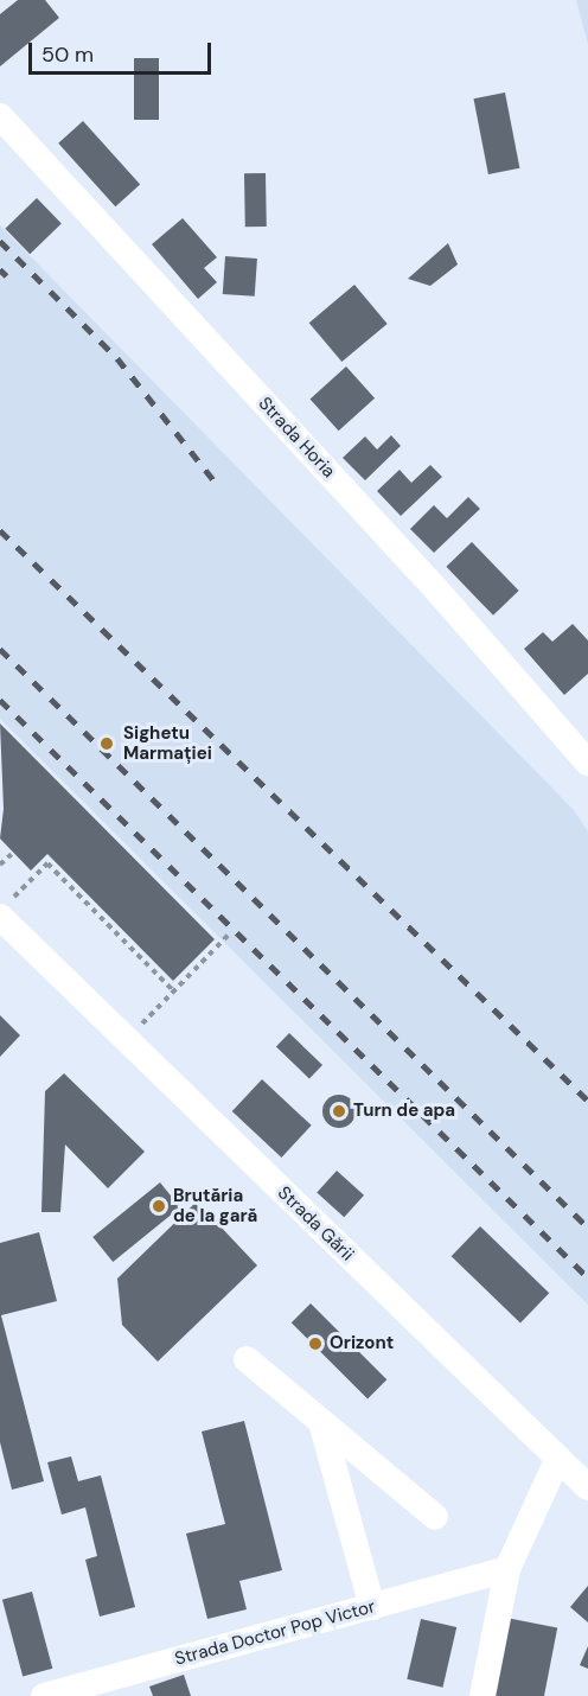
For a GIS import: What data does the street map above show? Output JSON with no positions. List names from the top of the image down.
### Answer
{
  "streets": {
    "street": ["Strada Horia", "Strada Gării", "Strada Doctor Pop Victor"]
  },
  "places": [
    "Sighetu Marmației",
    "Turn de apa",
    "Brutăria de la gară",
    "Orizont"
  ],
  "scale_bar": "50 m"
}
